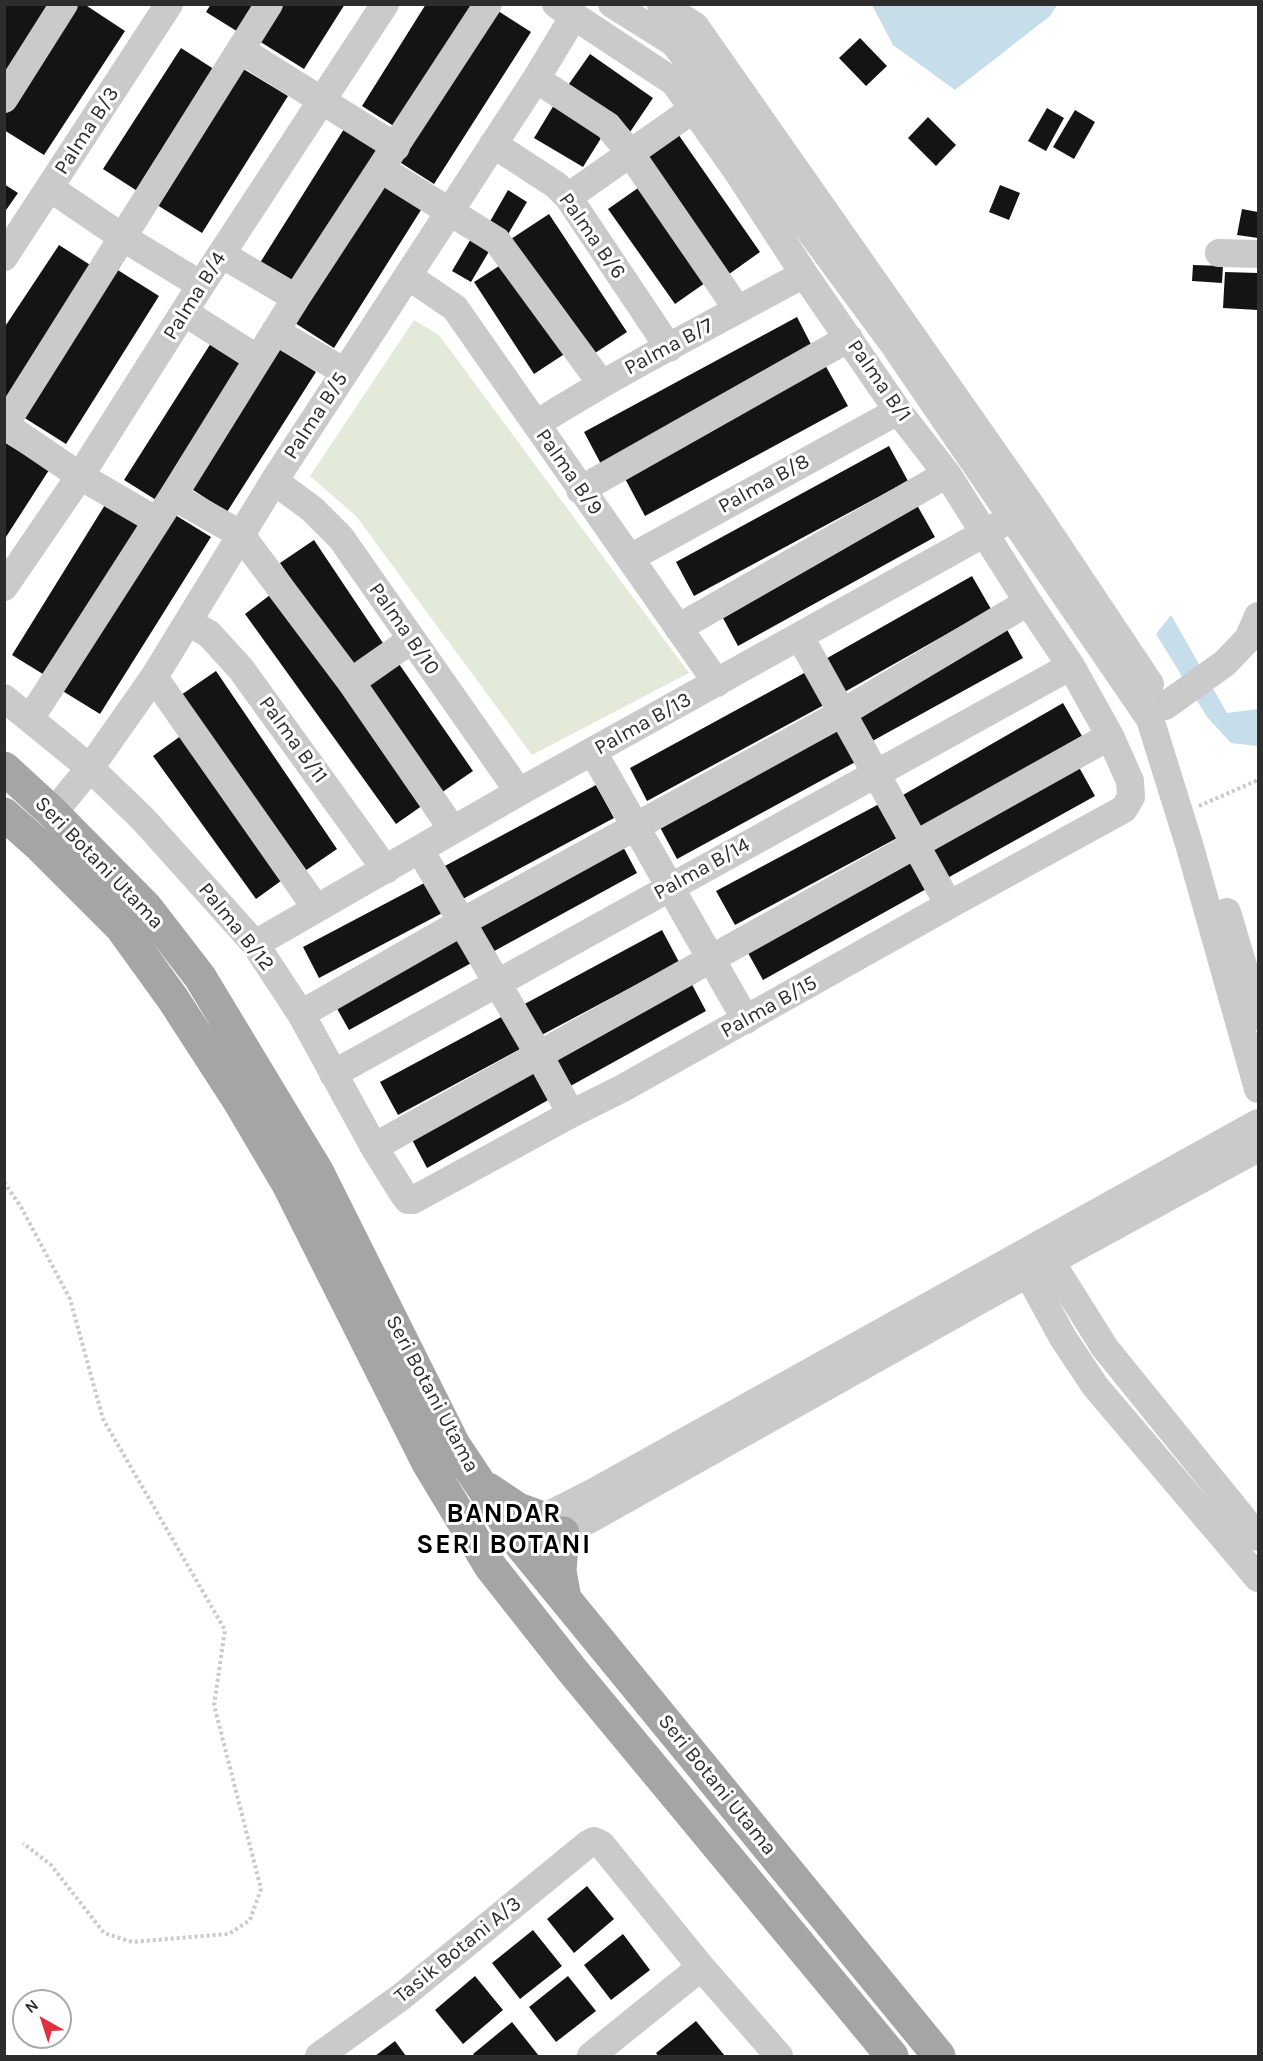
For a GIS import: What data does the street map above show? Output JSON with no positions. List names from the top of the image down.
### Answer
{
  "streets": {
    "main road": ["Seri Botani Utama"],
    "street": [
      "Palma B/3",
      "Palma B/6",
      "Palma B/4",
      "Palma B/7",
      "Palma B/1",
      "Palma B/5",
      "Palma B/9",
      "Palma B/8",
      "Palma B/10",
      "Palma B/13",
      "Palma B/11",
      "Palma B/14",
      "Palma B/12",
      "Palma B/15",
      "Tasik Botani A/3"
    ]
  },
  "crossings": [
    ["Palma B/6", "Palma B/7"],
    ["Palma B/6", "Palma B/5"],
    ["Palma B/7", "Palma B/1"],
    ["Palma B/7", "Palma B/9"],
    ["Palma B/1", "Palma B/5"],
    ["Palma B/1", "Palma B/8"],
    ["Palma B/1", "Palma B/13"],
    ["Palma B/1", "Palma B/14"],
    ["Palma B/1", "Palma B/15"],
    ["Palma B/5", "Palma B/9"],
    ["Palma B/5", "Palma B/10"],
    ["Palma B/5", "Palma B/11"],
    ["Palma B/5", "Seri Botani Utama"],
    ["Palma B/5", "Palma B/12"],
    ["Palma B/9", "Palma B/8"],
    ["Palma B/9", "Palma B/13"],
    ["Palma B/10", "Palma B/13"],
    ["Palma B/13", "Palma B/11"],
    ["Palma B/13", "Palma B/12"],
    ["Palma B/14", "Palma B/12"],
    ["Palma B/12", "Palma B/15"]
  ],
  "districts": ["BANDAR SERI BOTANI"],
  "north": "top left"
}
